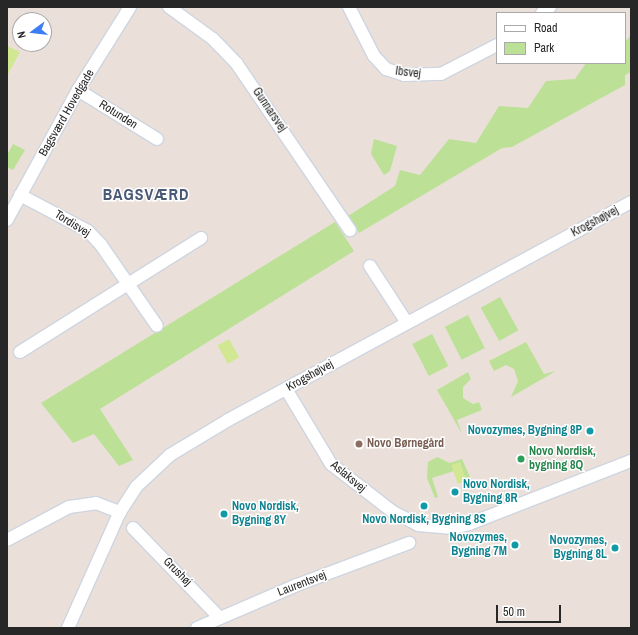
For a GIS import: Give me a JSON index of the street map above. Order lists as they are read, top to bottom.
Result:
{
  "streets": {
    "street": [
      "Ibsvej",
      "Gunnarsvej",
      "Bagsværd Hovedgade",
      "Rotunden",
      "Krogshøjvej",
      "Tordisvej",
      "Aslaksvej",
      "Grushøj",
      "Laurentsvej"
    ]
  },
  "crossings": [
    ["Bagsværd Hovedgade", "Rotunden"],
    ["Bagsværd Hovedgade", "Tordisvej"],
    ["Krogshøjvej", "Aslaksvej"],
    ["Grushøj", "Laurentsvej"]
  ],
  "districts": ["BAGSVÆRD"],
  "places": [
    "Novozymes, Bygning 8P",
    "Novo Børnegård",
    "Novo Nordisk, bygning 8Q",
    "Novo Nordisk, Bygning 8R",
    "Novo Nordisk, Bygning 8S",
    "Novo Nordisk, Bygning 8Y",
    "Novozymes, Bygning 7M",
    "Novozymes, Bygning 8L"
  ],
  "legend": ["Road", "Park"],
  "scale_bar": "50 m",
  "north": "left"
}
